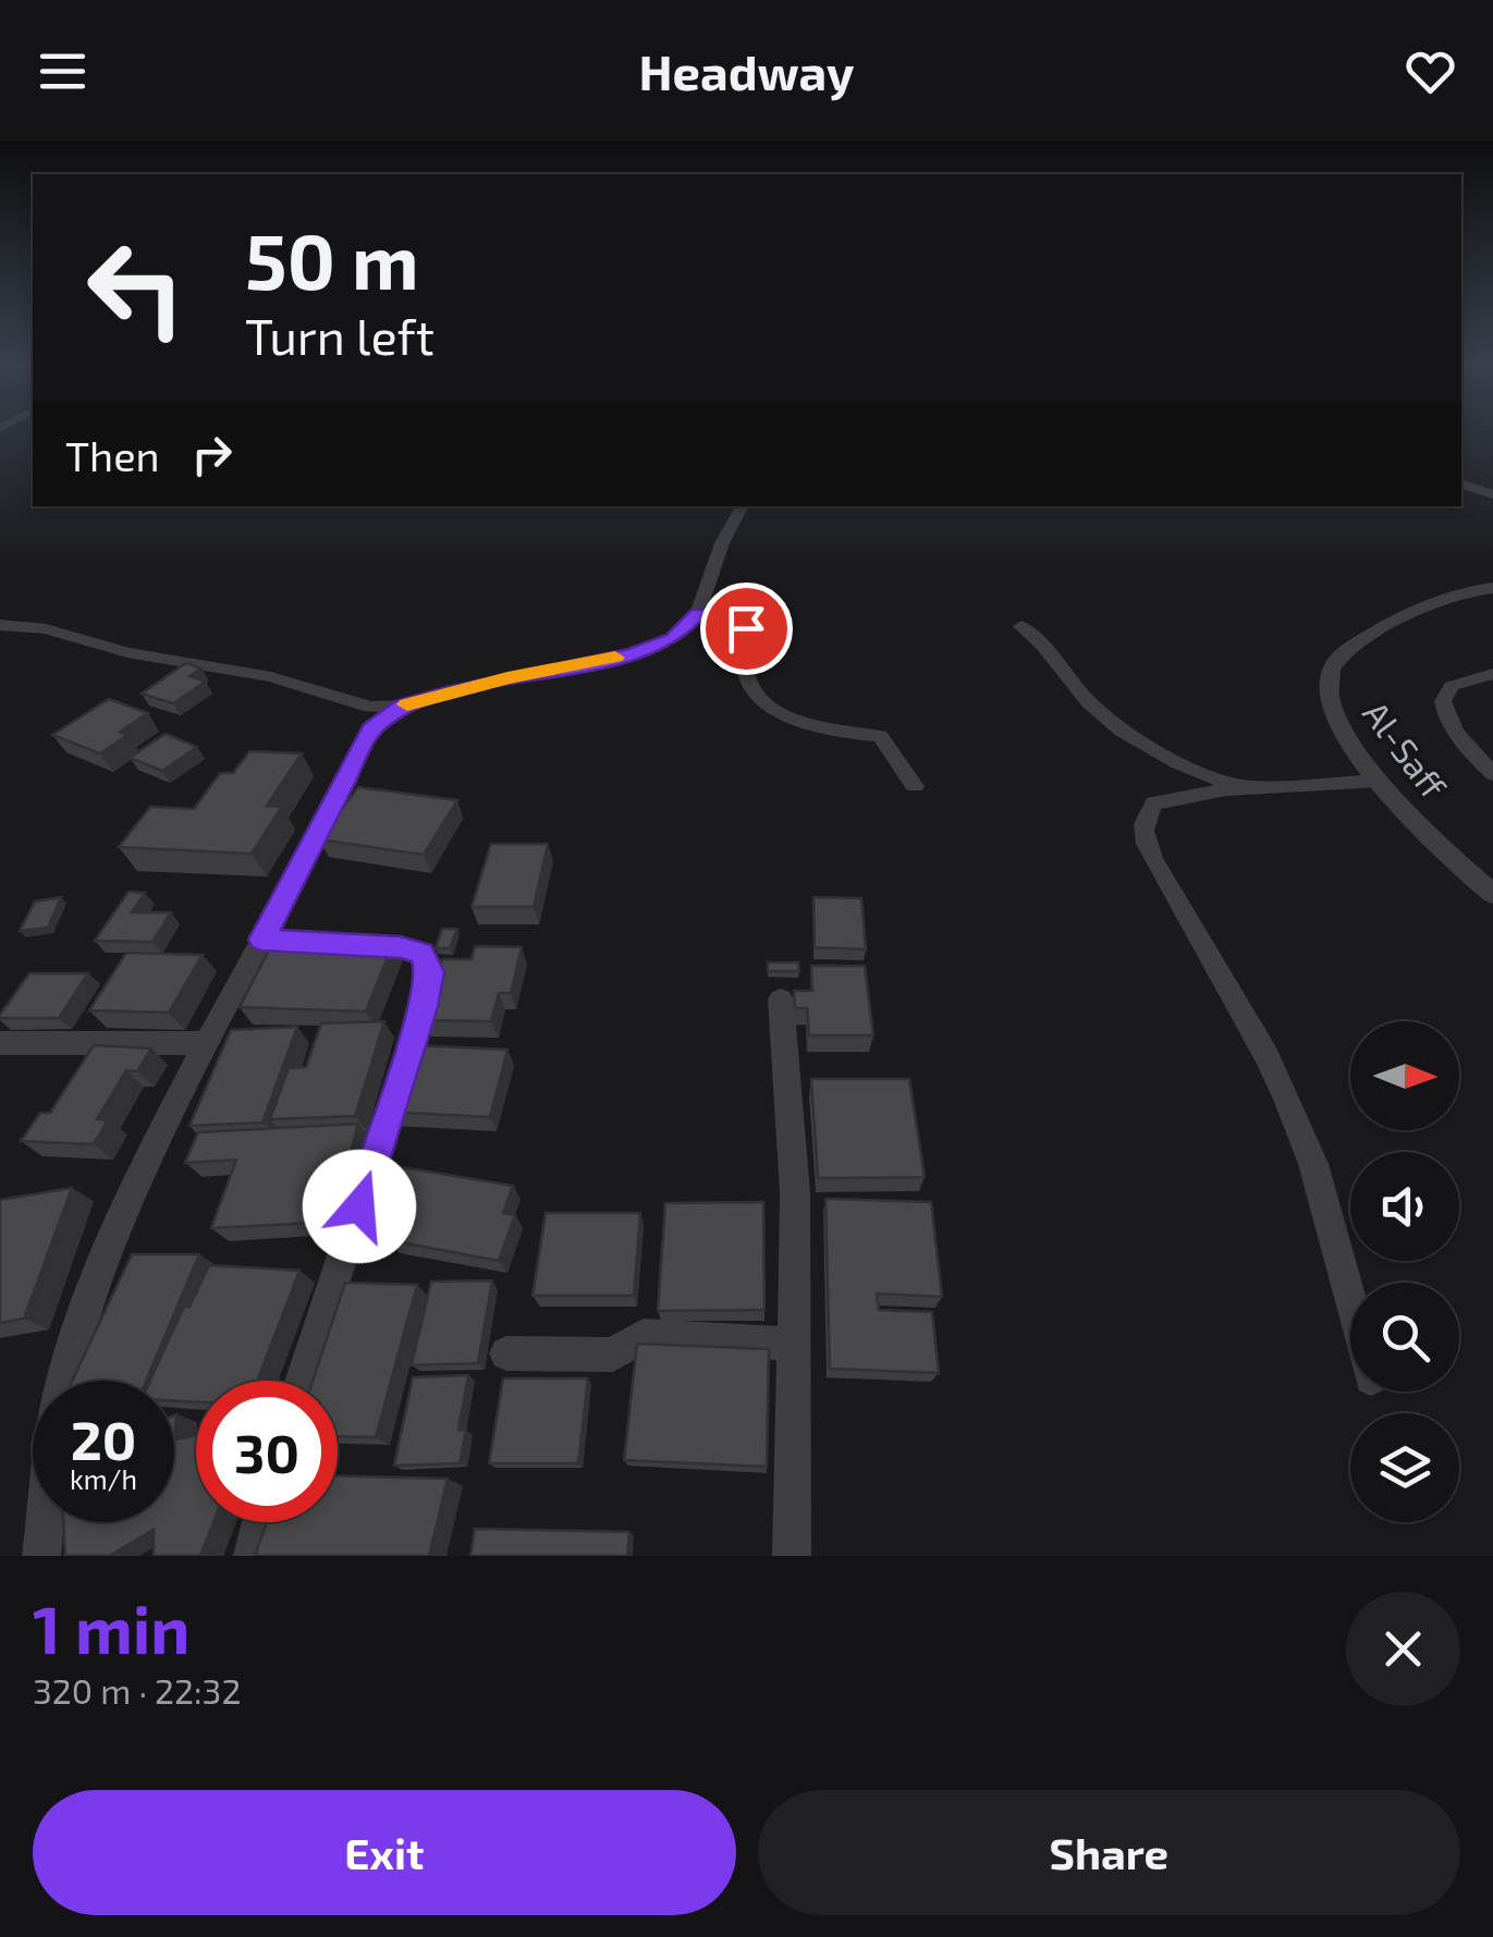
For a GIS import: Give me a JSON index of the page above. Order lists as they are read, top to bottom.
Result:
{
  "streets": {
    "street": ["Al-Saff"]
  },
  "north": "right",
  "page": {
    "header": "Headway",
    "turn": ["50 m", "Turn left"],
    "then": "Then",
    "speed": "20 km/h",
    "limit": "30",
    "heading": ["1 min", "320 m · 22:32"],
    "buttons": ["Exit", "Share"]
  }
}
